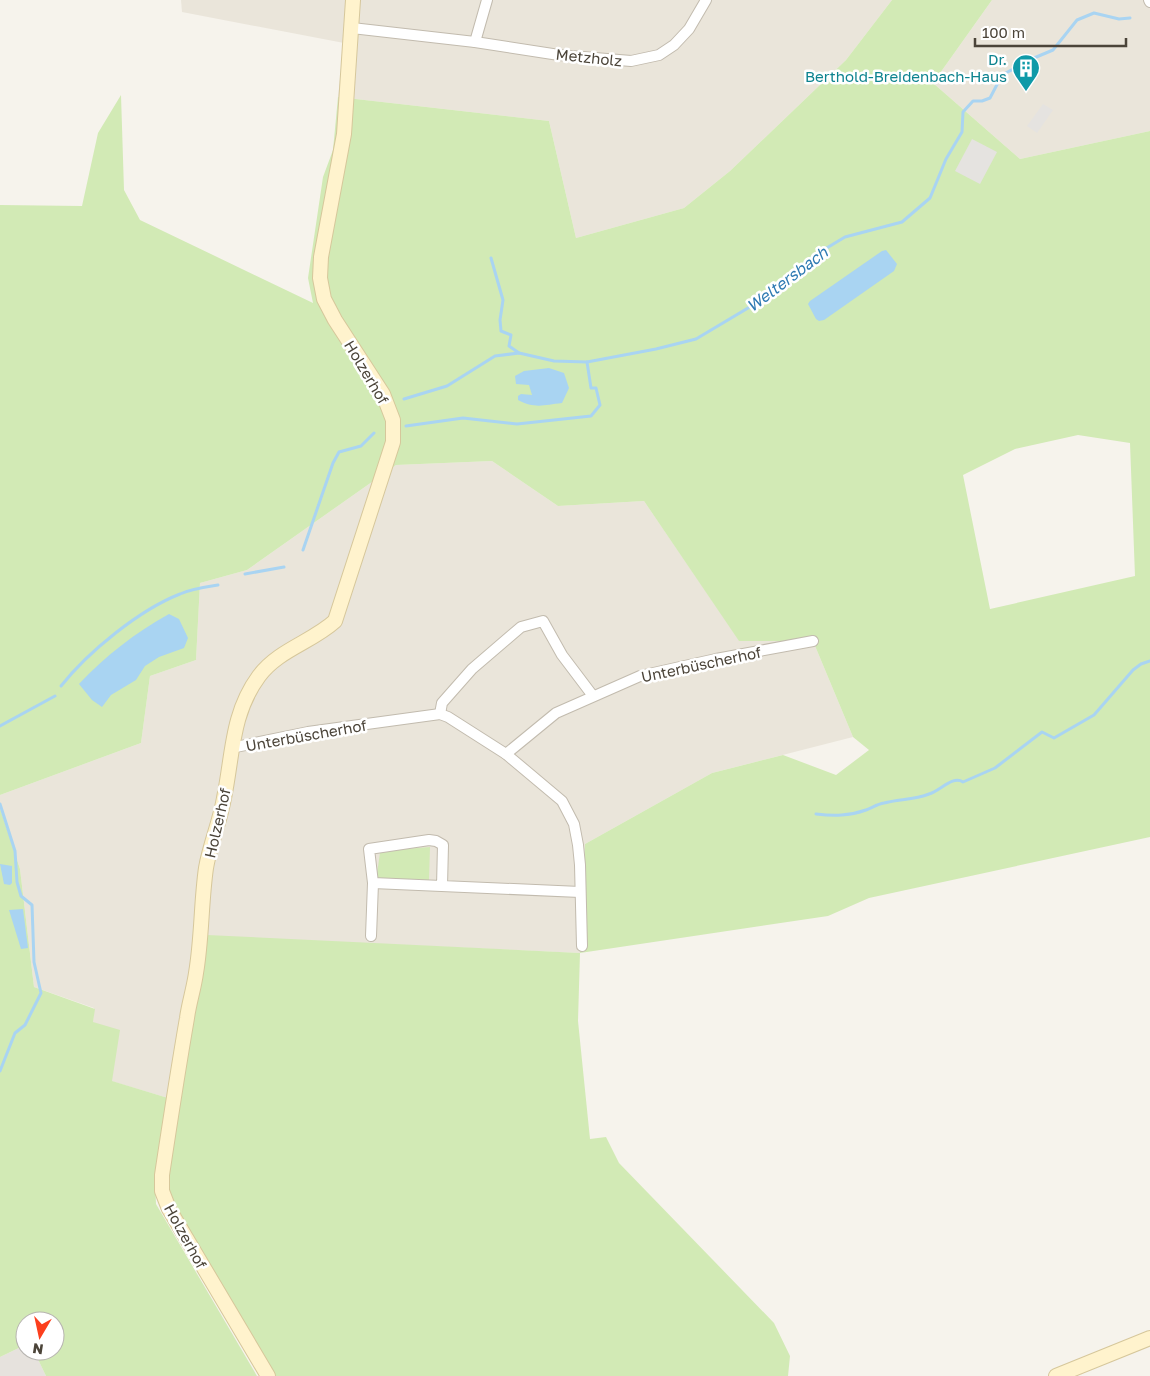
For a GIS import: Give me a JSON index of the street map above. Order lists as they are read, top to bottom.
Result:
{
  "streets": {
    "street": ["Metzholz", "Holzerhof", "Unterbüscherhof"]
  },
  "crossings": [
    ["Metzholz", "Holzerhof"],
    ["Holzerhof", "Unterbüscherhof"]
  ],
  "water": ["Weltersbach"],
  "places": {
    "building": ["Dr. Berthold-Breidenbach-Haus"]
  },
  "scale_bar": "100 m",
  "north": "bottom"
}
